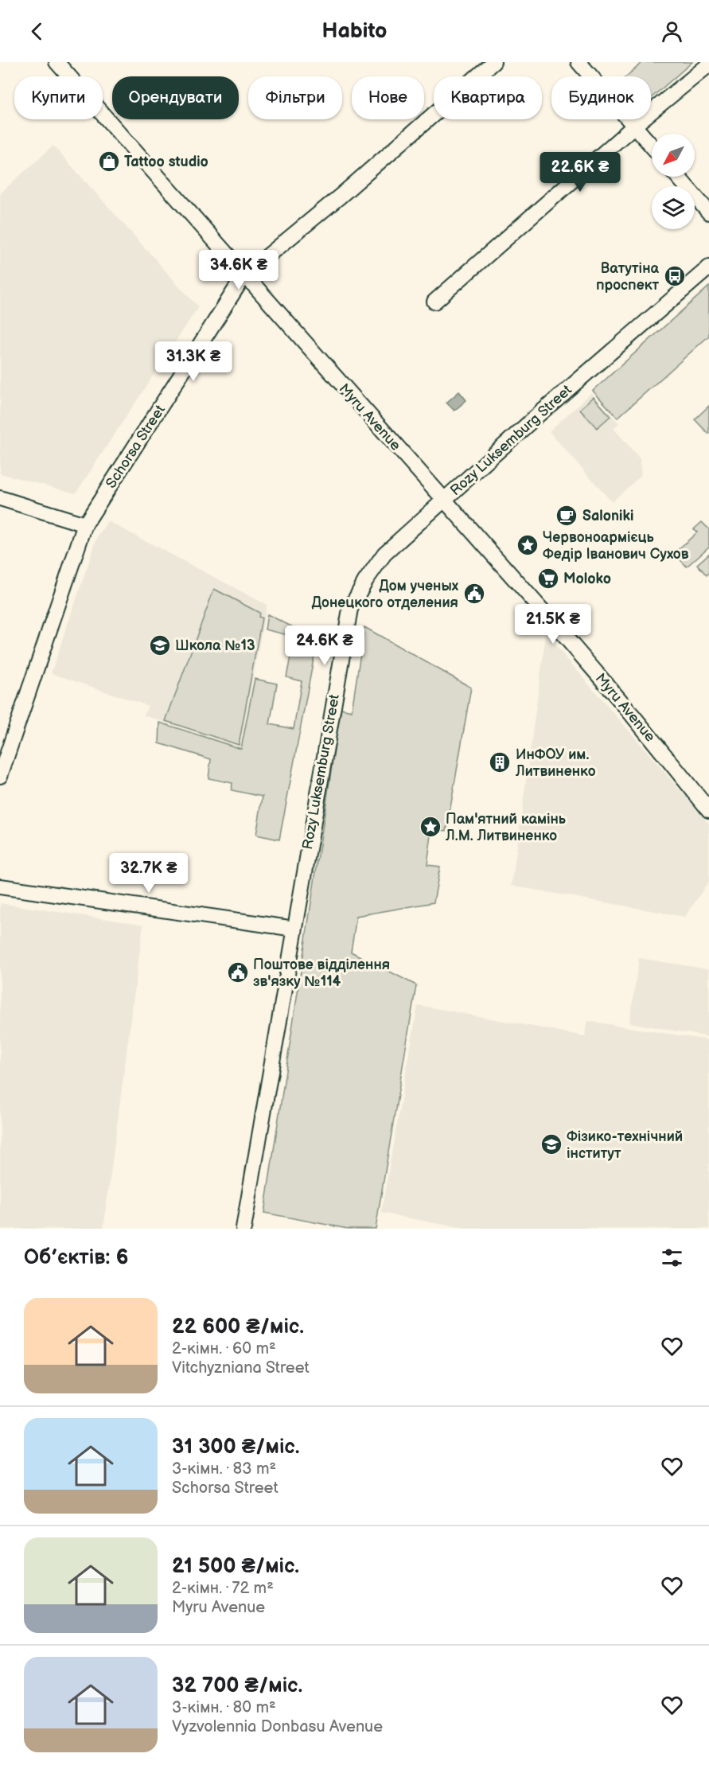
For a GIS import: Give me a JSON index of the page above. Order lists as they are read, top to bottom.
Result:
{
  "streets": {
    "street": ["Myru Avenue", "Rozy Luksemburg Street", "Schorsa Street"]
  },
  "crossings": [
    ["Myru Avenue", "Rozy Luksemburg Street"],
    ["Myru Avenue", "Schorsa Street"]
  ],
  "places": {
    "shop": ["Tattoo studio"],
    "bus stop": ["Ватутіна проспект"],
    "cafe": ["Saloniki"],
    "place": ["Червоноармієць Федір Іванович Сухов", "Пам'ятний камінь Л.М. Литвиненко"],
    "supermarket": ["Moloko"],
    "public building": ["Дом ученых Донецкого отделения", "Поштове відділення зв'язку №114"],
    "school or university": ["Школа №13", "Фізико-технічний інститут"],
    "building": ["ИнФОУ им. Литвиненко"]
  },
  "north": "bottom left",
  "page": {
    "header": "Habito",
    "chip": [
      "Купити",
      "Орендувати",
      "Фільтри",
      "Нове",
      "Квартира",
      "Будинок"
    ],
    "price": [
      "22.6K ₴",
      "34.6K ₴",
      "31.3K ₴",
      "21.5K ₴",
      "24.6K ₴",
      "32.7K ₴"
    ],
    "heading": "Об’єктів: 6",
    "list": [
      {
        "name": "22 600 ₴/міс.",
        "note": "2-кімн. · 60 m² · Vitchyzniana Street"
      },
      {
        "name": "31 300 ₴/міс.",
        "note": "3-кімн. · 83 m² · Schorsa Street"
      },
      {
        "name": "21 500 ₴/міс.",
        "note": "2-кімн. · 72 m² · Myru Avenue"
      },
      {
        "name": "32 700 ₴/міс.",
        "note": "3-кімн. · 80 m² · Vyzvolennia Donbasu Avenue"
      }
    ]
  }
}
